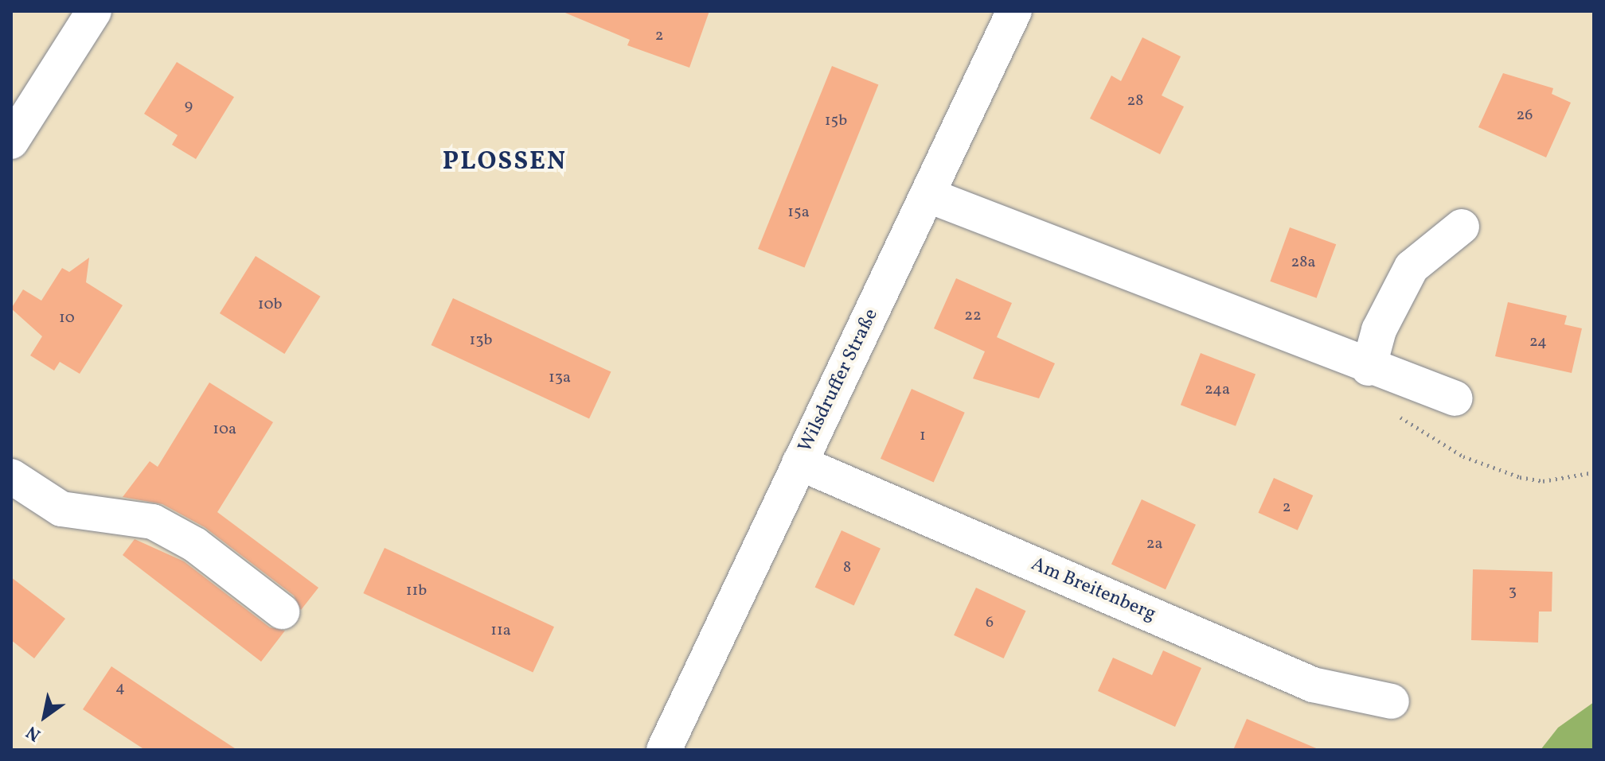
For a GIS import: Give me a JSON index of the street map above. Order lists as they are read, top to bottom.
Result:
{
  "streets": {
    "main road": ["Wilsdruffer Straße", "Am Breitenberg"]
  },
  "crossings": [
    ["Wilsdruffer Straße", "Am Breitenberg"]
  ],
  "districts": ["PLOSSEN"],
  "house_numbers": [
    "2",
    "28",
    "9",
    "26",
    "15b",
    "15a",
    "28a",
    "10b",
    "22",
    "10",
    "13b",
    "24",
    "13a",
    "24a",
    "10a",
    "1",
    "2",
    "2a",
    "8",
    "11b",
    "3",
    "6",
    "11a",
    "4"
  ],
  "north": "bottom left"
}
